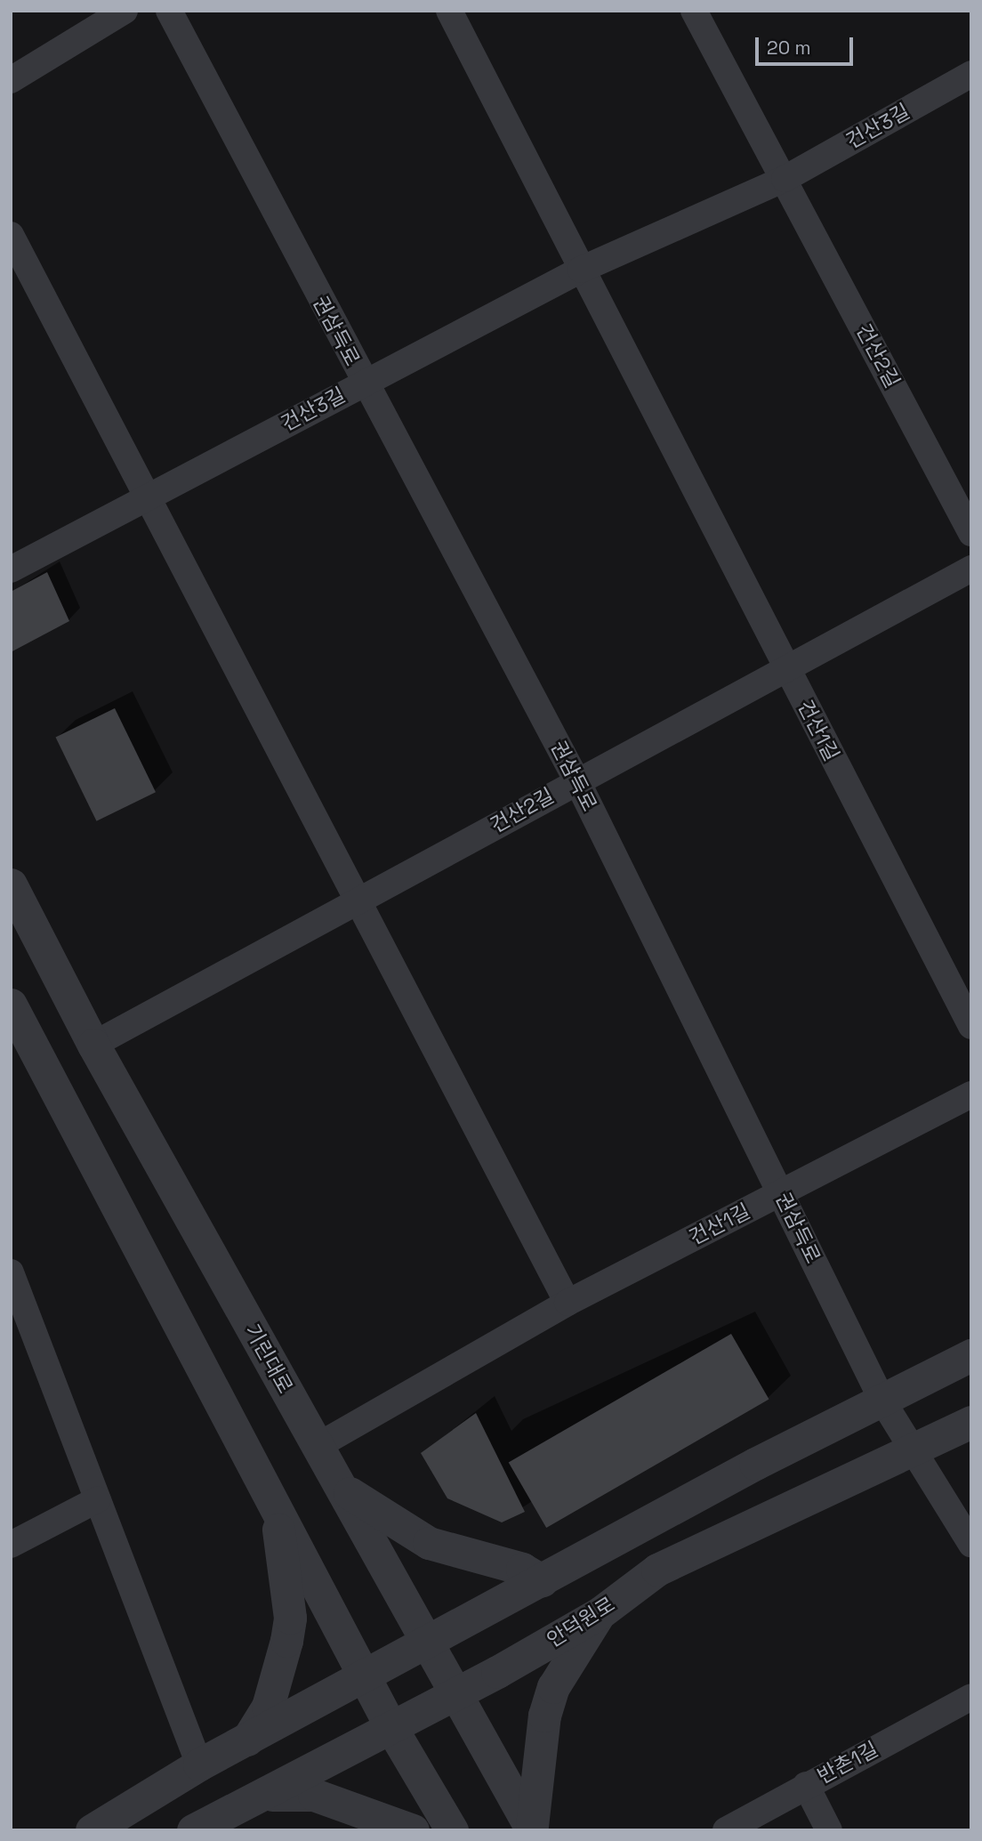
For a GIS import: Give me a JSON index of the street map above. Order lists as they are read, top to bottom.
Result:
{
  "streets": {
    "street": [
      "건산3길",
      "권삼득로",
      "건산2길",
      "건산1길",
      "기린대로",
      "안덕원로",
      "반촌1길"
    ]
  },
  "crossings": [
    ["건산3길", "권삼득로"],
    ["건산3길", "건산2길"],
    ["권삼득로", "건산2길"],
    ["권삼득로", "건산1길"],
    ["권삼득로", "안덕원로"],
    ["건산2길", "건산1길"],
    ["건산2길", "기린대로"],
    ["건산1길", "기린대로"],
    ["기린대로", "안덕원로"]
  ],
  "scale_bar": "20 m"
}
